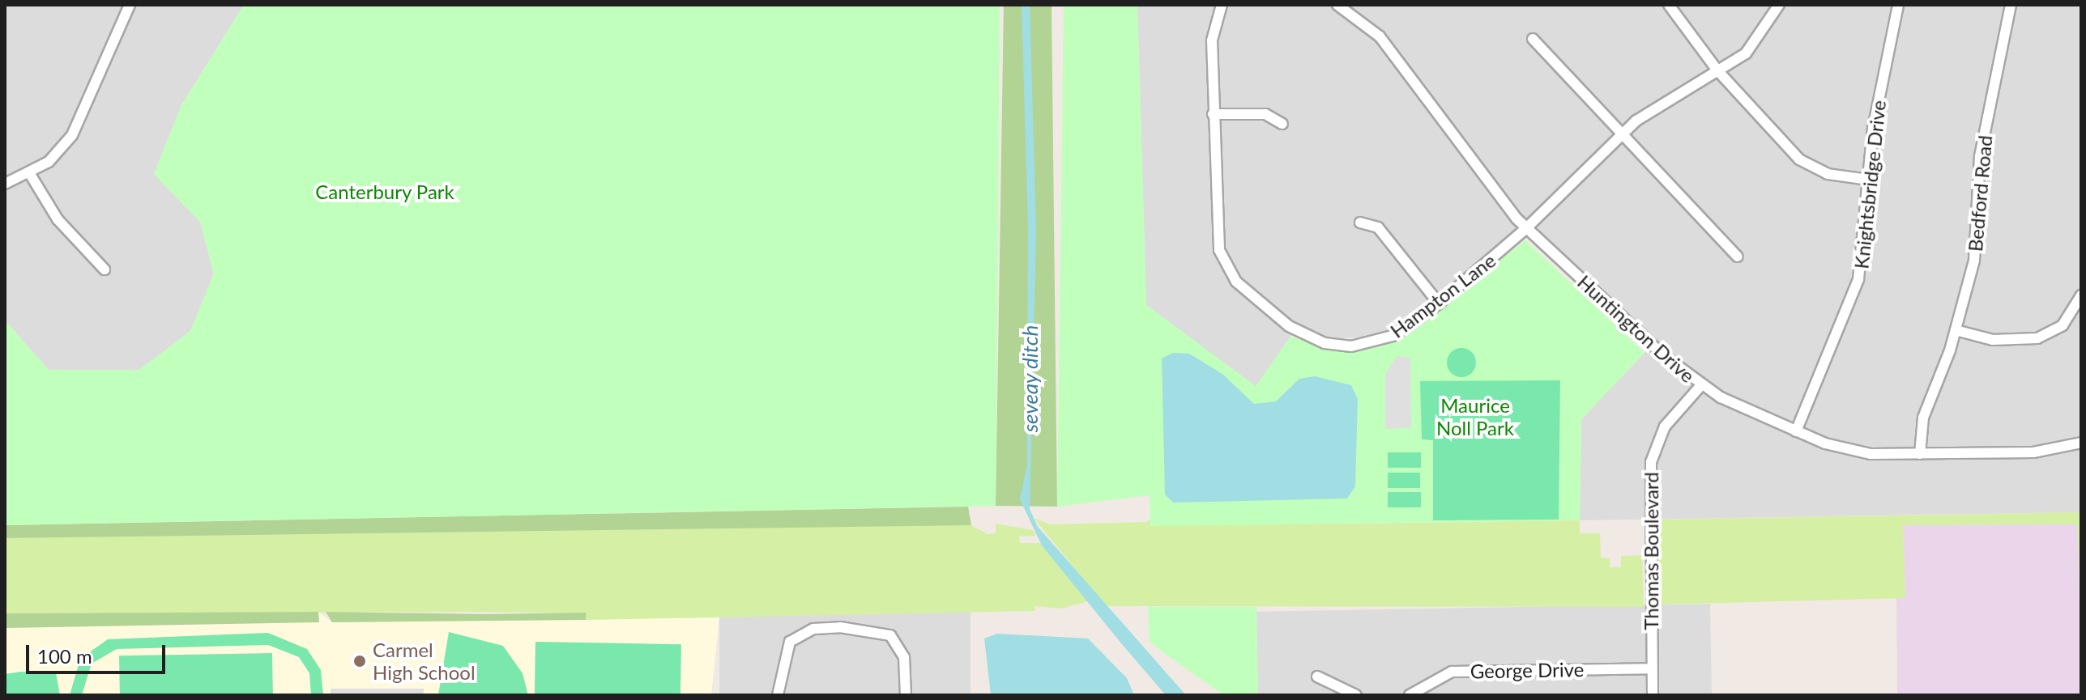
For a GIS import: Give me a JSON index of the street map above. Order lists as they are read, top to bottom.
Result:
{
  "streets": {
    "street": [
      "Knightsbridge Drive",
      "Bedford Road",
      "Hampton Lane",
      "Huntington Drive",
      "Thomas Boulevard",
      "George Drive"
    ]
  },
  "crossings": [
    ["Knightsbridge Drive", "Huntington Drive"],
    ["Bedford Road", "Huntington Drive"],
    ["Hampton Lane", "Huntington Drive"],
    ["Huntington Drive", "Thomas Boulevard"],
    ["Thomas Boulevard", "George Drive"]
  ],
  "water": ["seveay ditch"],
  "parks": ["Canterbury Park", "Maurice Noll Park"],
  "places": ["Carmel High School"],
  "scale_bar": "100 m"
}
